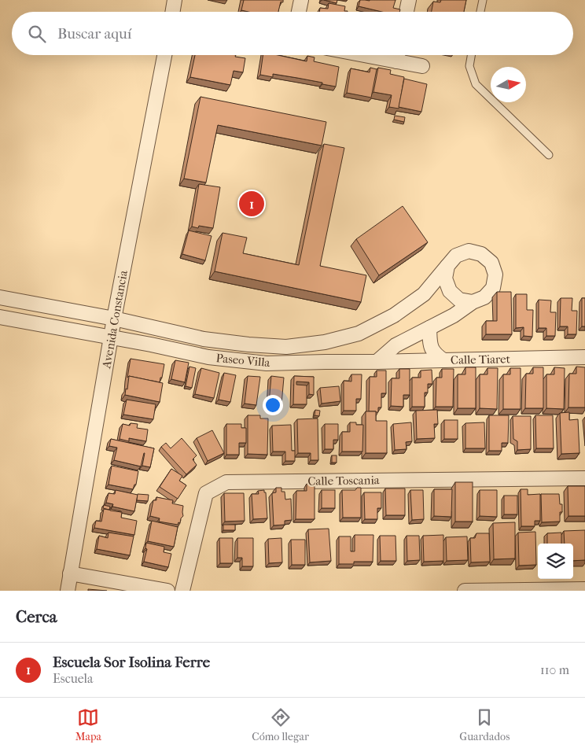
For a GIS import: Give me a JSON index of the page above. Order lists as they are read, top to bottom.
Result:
{
  "streets": {
    "street": [
      "Avenida Constancia",
      "Calle Tiaret",
      "Paseo Villa",
      "Calle Toscania"
    ]
  },
  "crossings": [
    ["Avenida Constancia", "Paseo Villa"],
    ["Calle Tiaret", "Paseo Villa"]
  ],
  "north": "right",
  "page": {
    "search": "Buscar aquí",
    "pins": "1",
    "heading": "Cerca",
    "list": [
      {
        "mark": "1",
        "name": "Escuela Sor Isolina Ferre",
        "note": "Escuela",
        "value": "110 m"
      }
    ],
    "nav": ["Mapa", "Cómo llegar", "Guardados"]
  }
}
